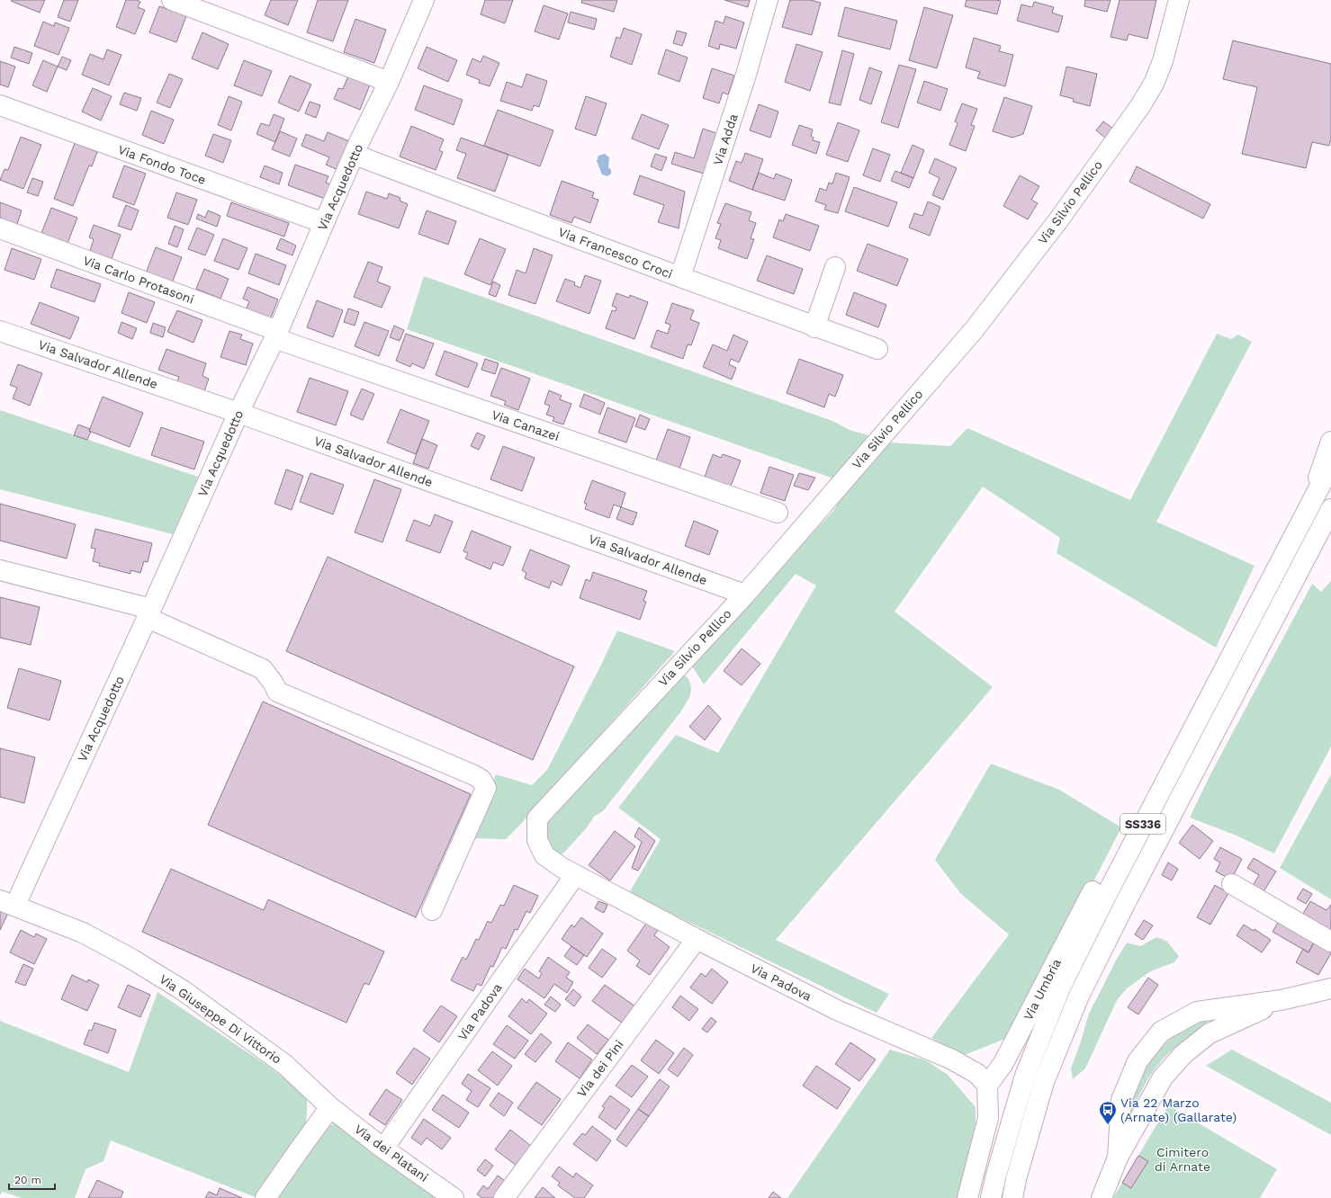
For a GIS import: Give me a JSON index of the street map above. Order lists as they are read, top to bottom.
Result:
{
  "streets": {
    "main road": [
      "Via Adda",
      "Via Fondo Toce",
      "Via Acquedotto",
      "Via Silvio Pellico",
      "Via Francesco Croci",
      "Via Carlo Protasoni",
      "Via Salvador Allende",
      "Via Canazei",
      "SS336",
      "Via Padova",
      "Via Umbria",
      "Via Giuseppe Di Vittorio",
      "Via dei Pini",
      "Via dei Platani"
    ]
  },
  "crossings": [
    ["Via Adda", "Via Francesco Croci"],
    ["Via Fondo Toce", "Via Acquedotto"],
    ["Via Acquedotto", "Via Francesco Croci"],
    ["Via Acquedotto", "Via Carlo Protasoni"],
    ["Via Acquedotto", "Via Salvador Allende"],
    ["Via Acquedotto", "Via Canazei"],
    ["Via Acquedotto", "Via Giuseppe Di Vittorio"],
    ["Via Silvio Pellico", "Via Salvador Allende"],
    ["Via Silvio Pellico", "Via Padova"],
    ["Via Carlo Protasoni", "Via Canazei"],
    ["Via Padova", "Via Umbria"],
    ["Via Padova", "Via dei Pini"],
    ["Via Padova", "Via dei Platani"],
    ["Via Giuseppe Di Vittorio", "Via dei Platani"]
  ],
  "parks": ["Cimitero di Arnate"],
  "places": {
    "bus stop": ["Via 22 Marzo (Arnate) (Gallarate)"]
  },
  "scale_bar": "20 m"
}
